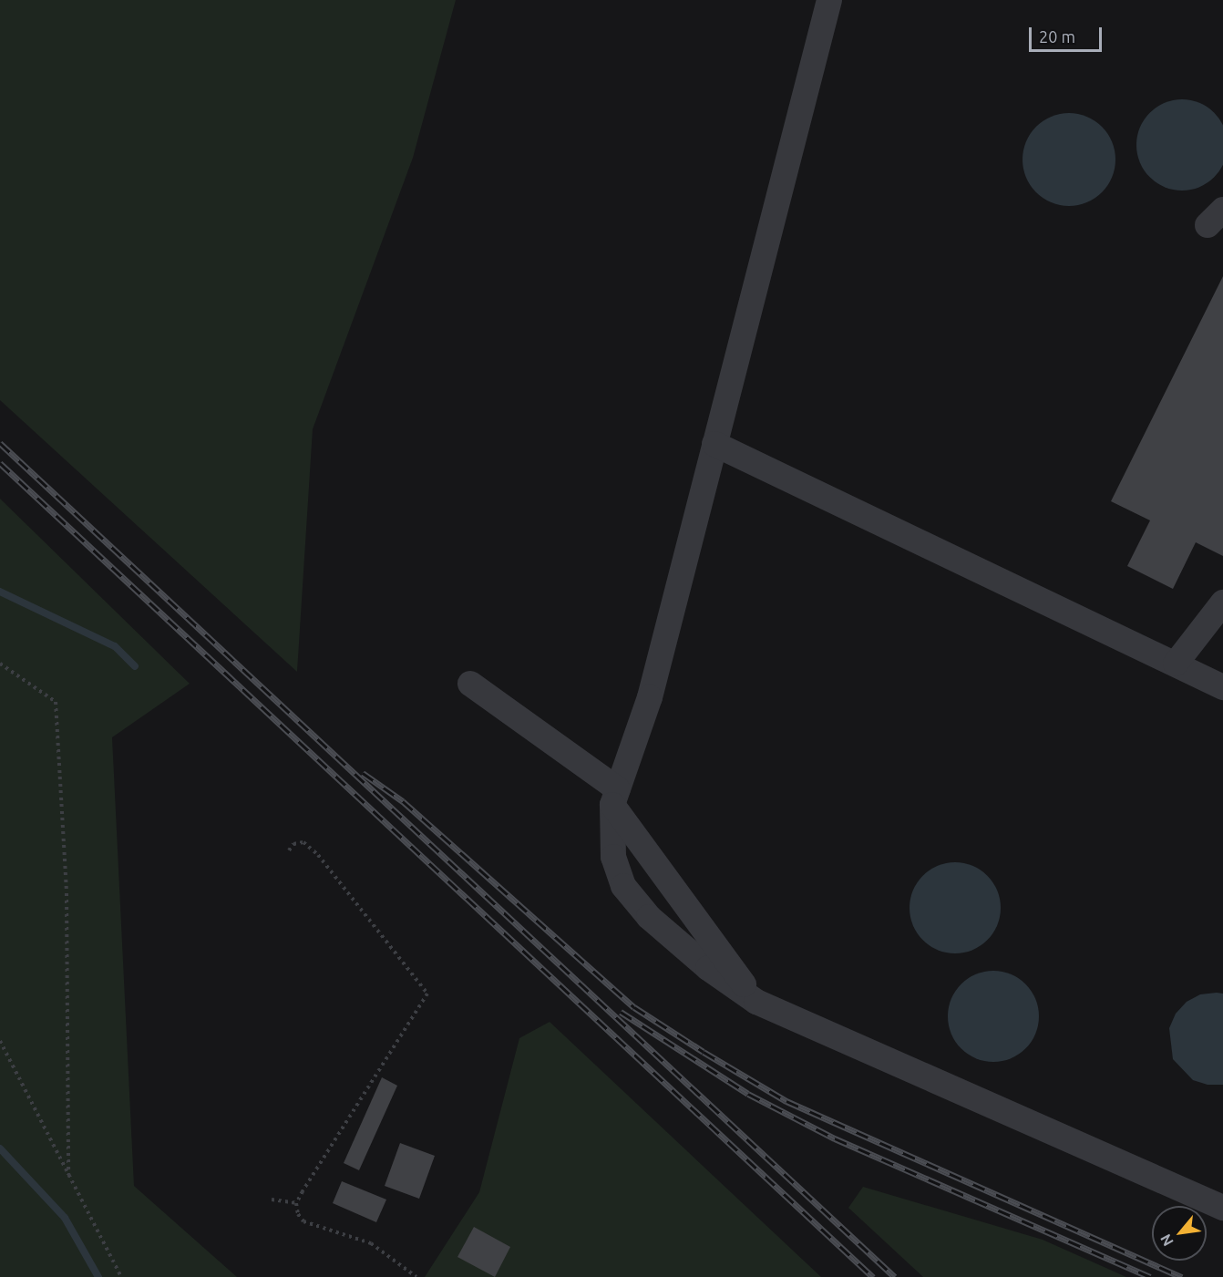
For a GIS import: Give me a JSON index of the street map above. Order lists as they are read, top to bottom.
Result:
{
  "scale_bar": "20 m",
  "north": "bottom left"
}
